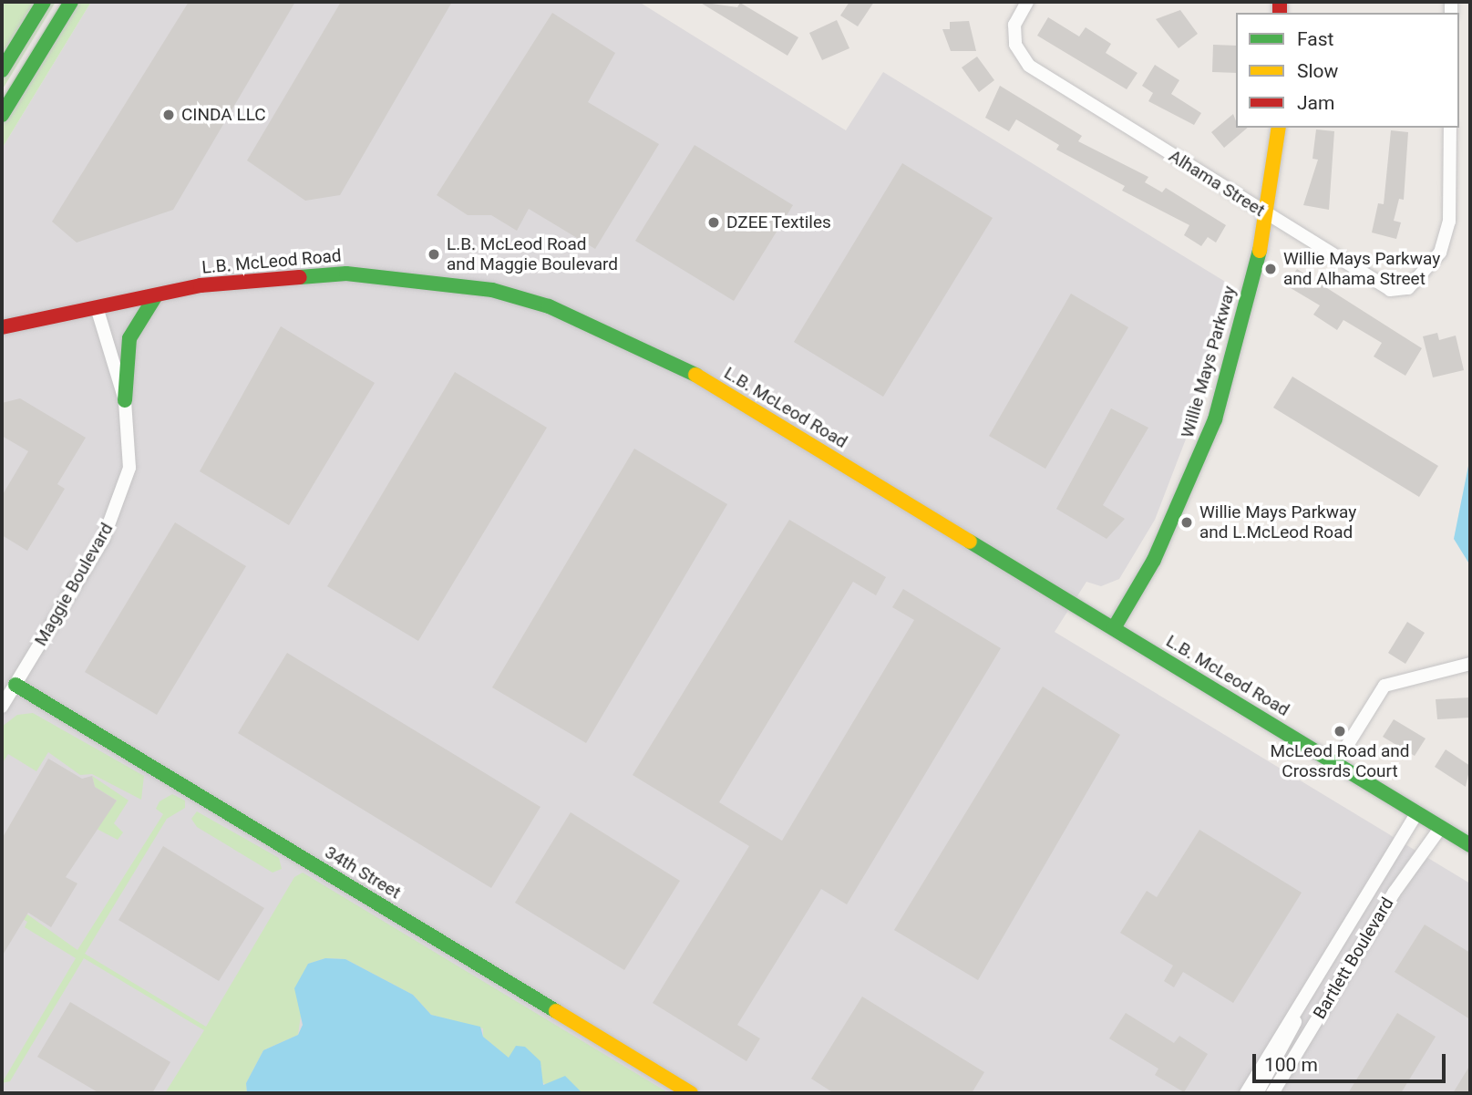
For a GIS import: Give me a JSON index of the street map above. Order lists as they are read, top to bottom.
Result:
{
  "streets": {
    "street": [
      "Alhama Street",
      "L.B. McLeod Road",
      "Willie Mays Parkway",
      "Maggie Boulevard",
      "34th Street",
      "Bartlett Boulevard"
    ]
  },
  "crossings": [
    ["Alhama Street", "Willie Mays Parkway"],
    ["L.B. McLeod Road", "Willie Mays Parkway"],
    ["L.B. McLeod Road", "Maggie Boulevard"],
    ["L.B. McLeod Road", "Bartlett Boulevard"],
    ["Maggie Boulevard", "34th Street"]
  ],
  "places": [
    "CINDA LLC",
    "DZEE Textiles",
    "L.B. McLeod Road and Maggie Boulevard",
    "Willie Mays Parkway and Alhama Street",
    "Willie Mays Parkway and L.McLeod Road",
    "McLeod Road and Crossrds Court"
  ],
  "legend": ["Fast", "Slow", "Jam"],
  "scale_bar": "100 m"
}
